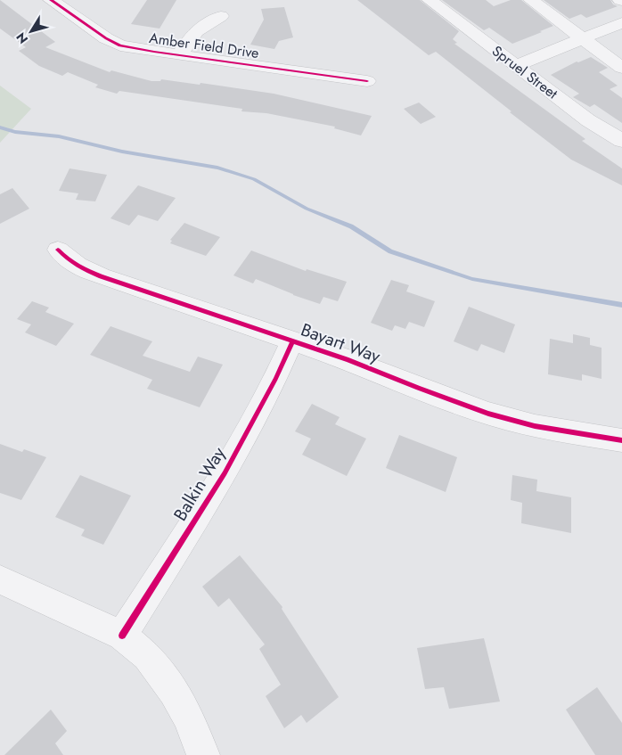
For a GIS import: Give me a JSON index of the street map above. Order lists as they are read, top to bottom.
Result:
{
  "streets": {
    "street": [
      "Amber Field Drive",
      "Spruel Street",
      "Bayart Way",
      "Balkin Way"
    ]
  },
  "crossings": [
    ["Bayart Way", "Balkin Way"]
  ],
  "north": "bottom left"
}
